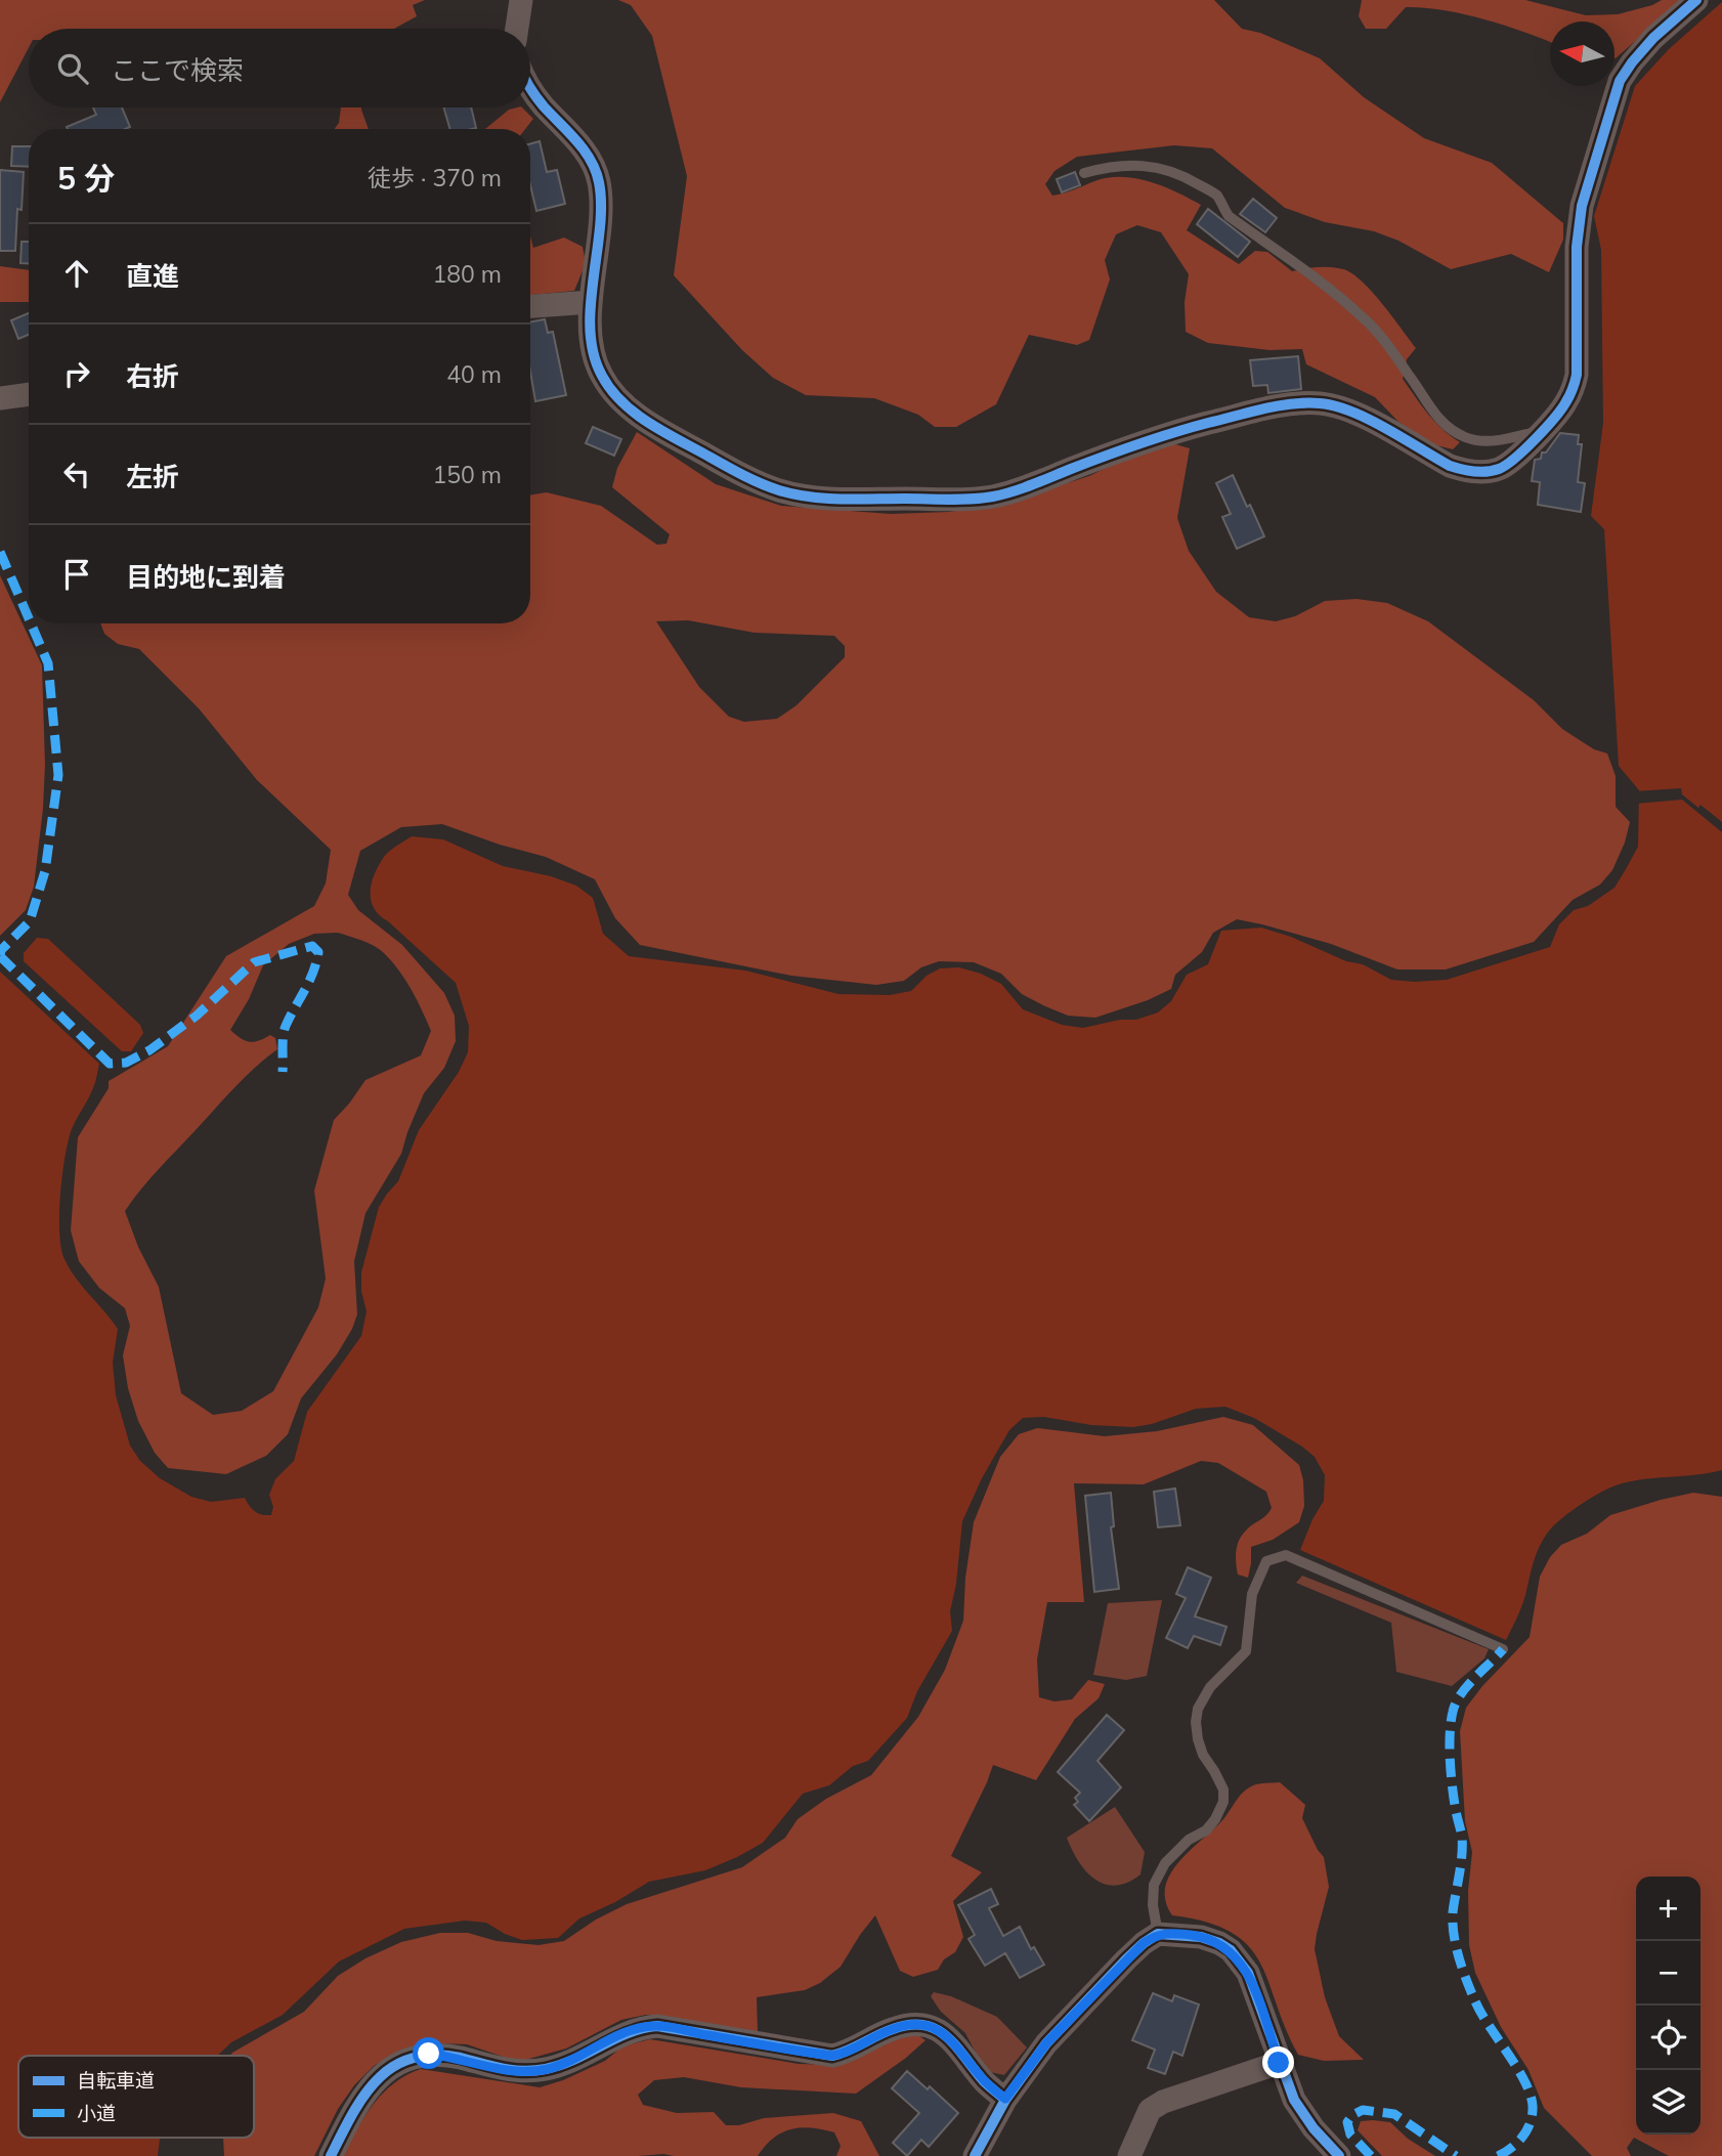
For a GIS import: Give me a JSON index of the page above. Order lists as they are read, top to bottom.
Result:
{
  "legend": ["自転車道", "小道"],
  "north": "left",
  "page": {
    "search": "ここで検索",
    "heading": ["5 分", "徒歩 · 370 m"],
    "list": [
      ["直進", "180 m"],
      ["右折", "40 m"],
      ["左折", "150 m"],
      "目的地に到着"
    ],
    "map_buttons": ["+", "−"]
  }
}
